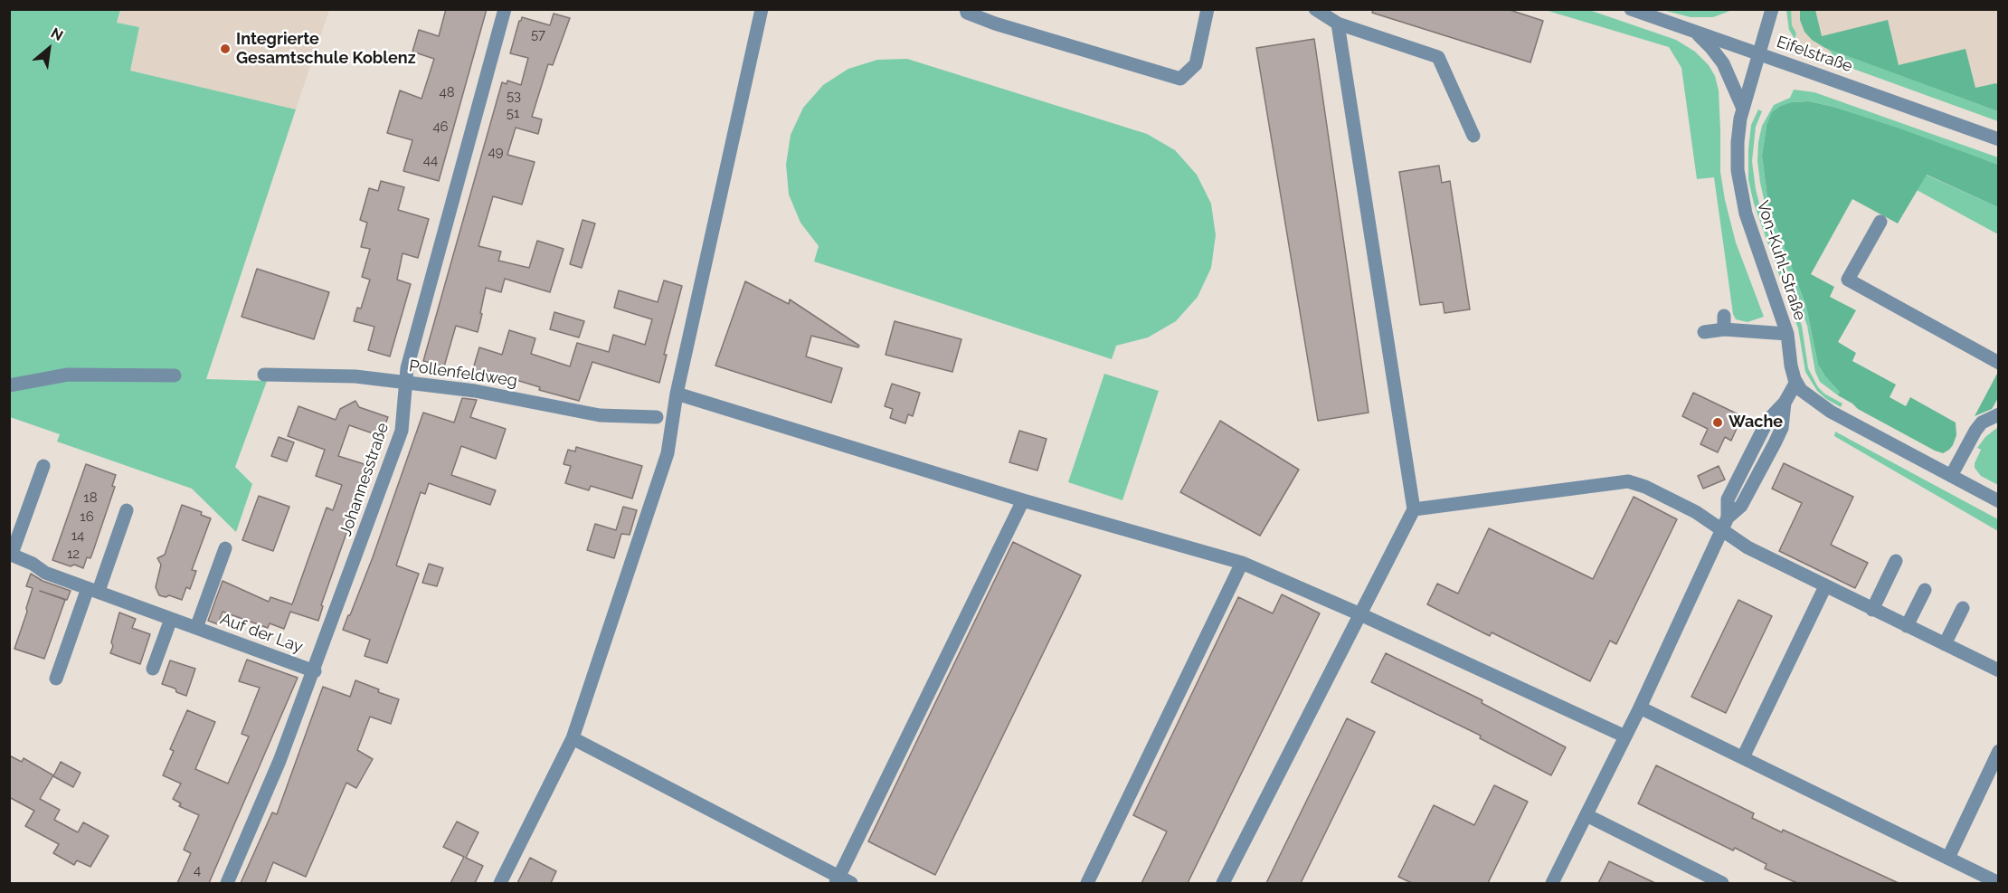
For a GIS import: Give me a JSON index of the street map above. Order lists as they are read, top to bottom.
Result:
{
  "streets": {
    "street": [
      "Eifelstraße",
      "Von-Kuhl-Straße",
      "Pollenfeldweg",
      "Johannesstraße",
      "Auf der Lay"
    ]
  },
  "crossings": [
    ["Eifelstraße", "Von-Kuhl-Straße"],
    ["Pollenfeldweg", "Johannesstraße"],
    ["Johannesstraße", "Auf der Lay"]
  ],
  "places": ["Integrierte Gesamtschule Koblenz", "Wache"],
  "house_numbers": [
    "57",
    "48",
    "53",
    "51",
    "46",
    "49",
    "44",
    "18",
    "16",
    "14",
    "12",
    "4"
  ],
  "north": "top right"
}
